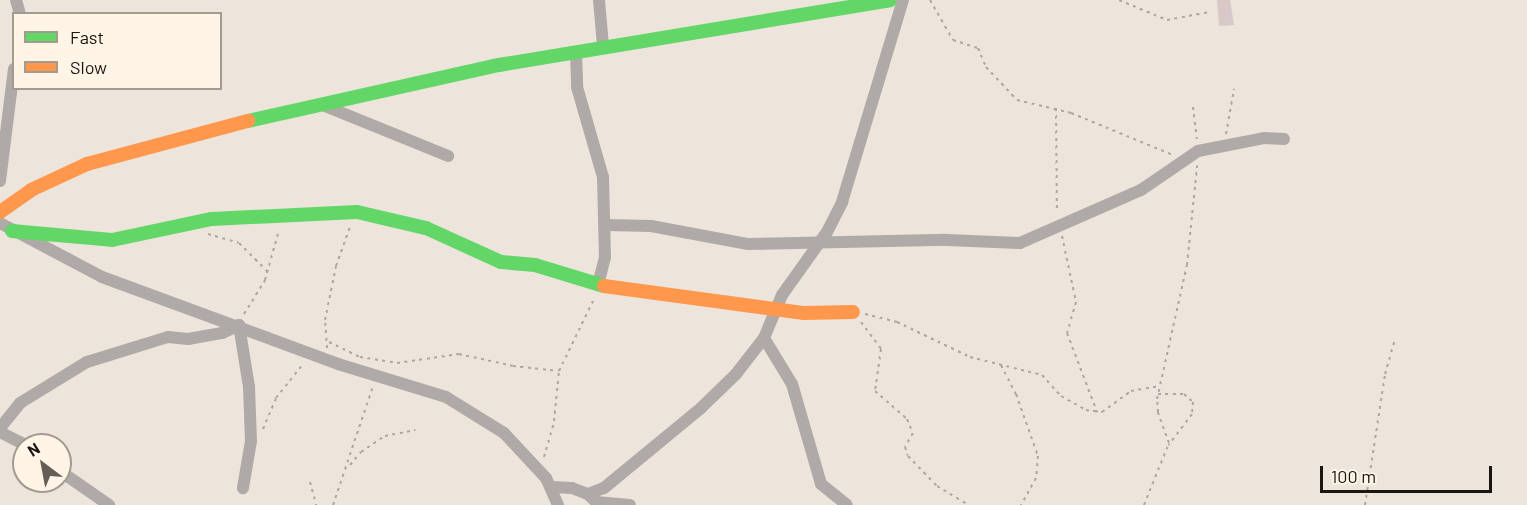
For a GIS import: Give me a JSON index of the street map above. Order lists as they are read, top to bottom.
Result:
{
  "legend": ["Fast", "Slow"],
  "scale_bar": "100 m",
  "north": "top left"
}
